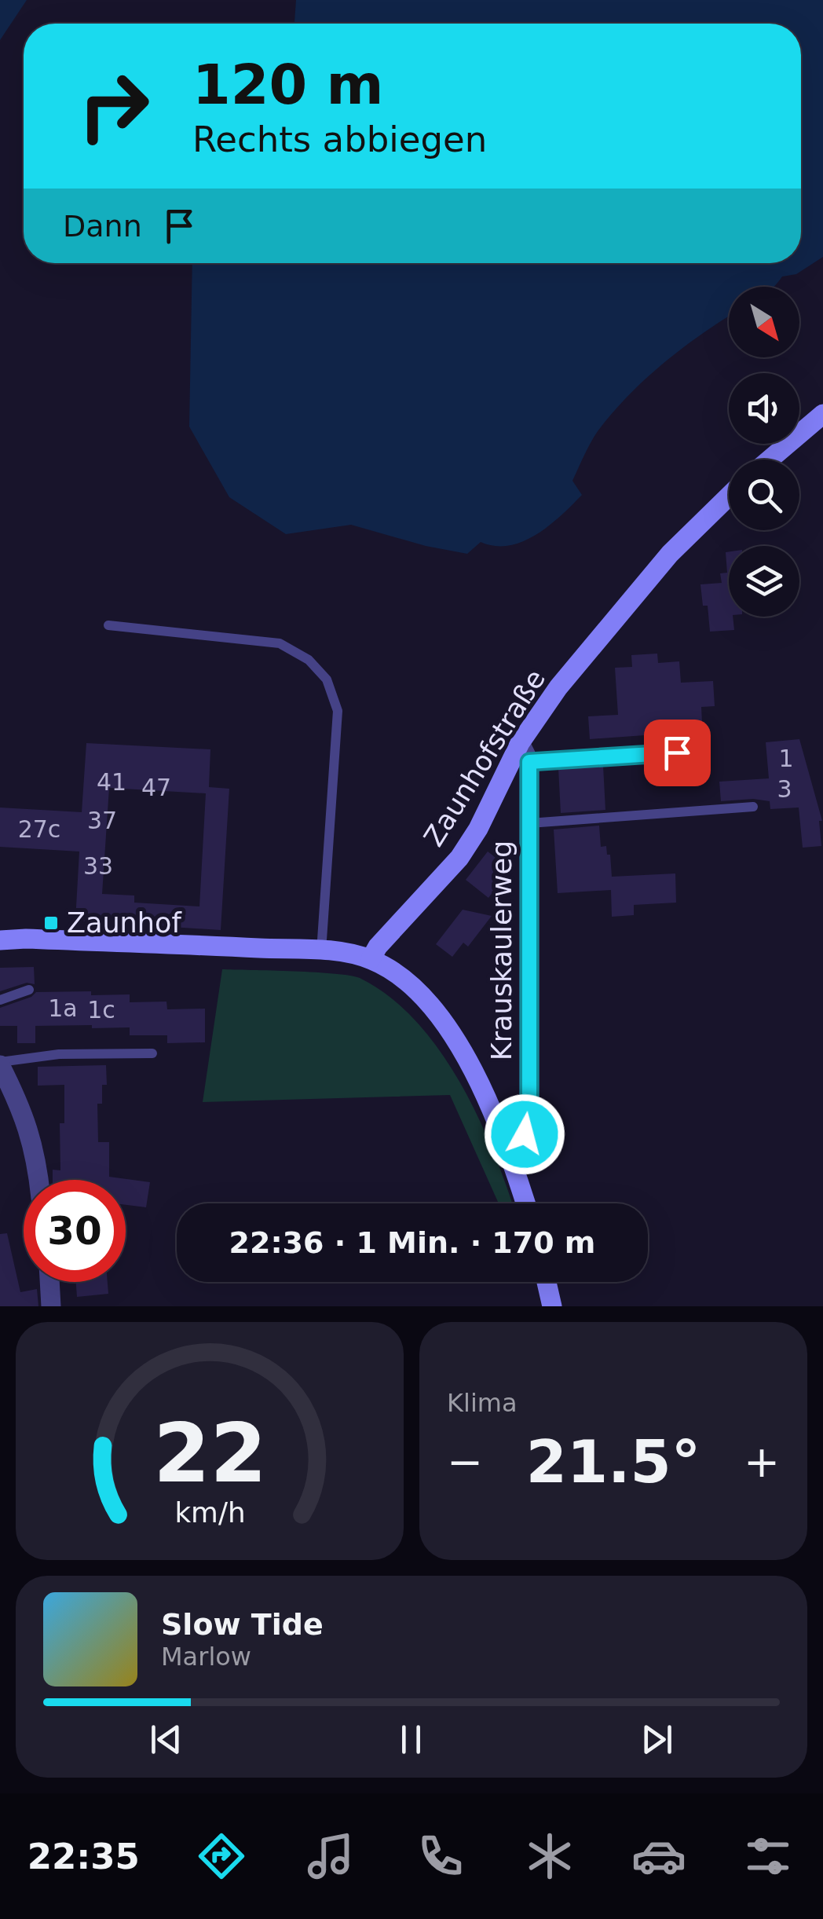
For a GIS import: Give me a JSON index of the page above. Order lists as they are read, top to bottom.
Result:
{
  "streets": {
    "street": ["Zaunhofstraße", "Krauskaulerweg"]
  },
  "crossings": [
    ["Zaunhofstraße", "Krauskaulerweg"]
  ],
  "places": {
    "transit": ["Zaunhof"]
  },
  "house_numbers": [
    "1",
    "41",
    "47",
    "3",
    "37",
    "27c",
    "33",
    "1a",
    "1c"
  ],
  "north": "bottom right",
  "page": {
    "turn": ["120 m", "Rechts abbiegen"],
    "then": "Dann",
    "limit": "30",
    "trip": "22:36 · 1 Min. · 170 m",
    "tile": "Klima",
    "heat": ["−", "21.5°", "+"],
    "song": ["Slow Tide", "Marlow"],
    "tabs": "22:35",
    "gauge": ["22", "km/h"]
  }
}
